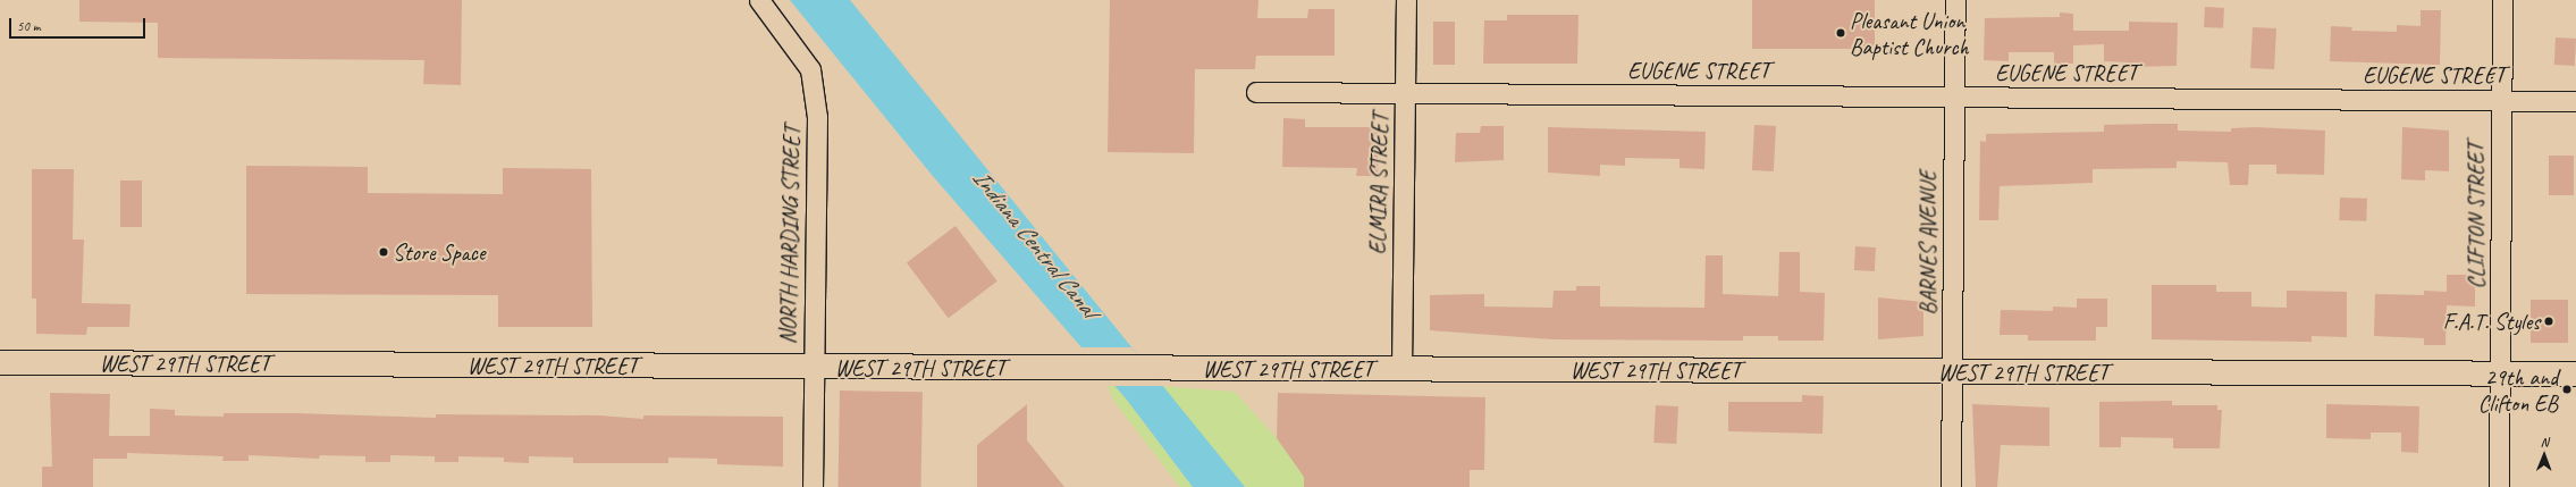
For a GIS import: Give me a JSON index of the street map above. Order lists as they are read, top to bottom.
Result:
{
  "streets": {
    "main road": ["WEST 29TH STREET"],
    "street": [
      "EUGENE STREET",
      "ELMIRA STREET",
      "CLIFTON STREET",
      "NORTH HARDING STREET",
      "BARNES AVENUE"
    ]
  },
  "crossings": [
    ["EUGENE STREET", "ELMIRA STREET"],
    ["EUGENE STREET", "CLIFTON STREET"],
    ["EUGENE STREET", "BARNES AVENUE"],
    ["ELMIRA STREET", "WEST 29TH STREET"],
    ["CLIFTON STREET", "WEST 29TH STREET"],
    ["NORTH HARDING STREET", "WEST 29TH STREET"],
    ["BARNES AVENUE", "WEST 29TH STREET"]
  ],
  "water": ["Indiana Central Canal"],
  "places": [
    "Pleasant Union Baptist Church",
    "Store Space",
    "F.A.T. Styles",
    "29th and Clifton EB"
  ],
  "scale_bar": "50 m",
  "north": "top"
}
